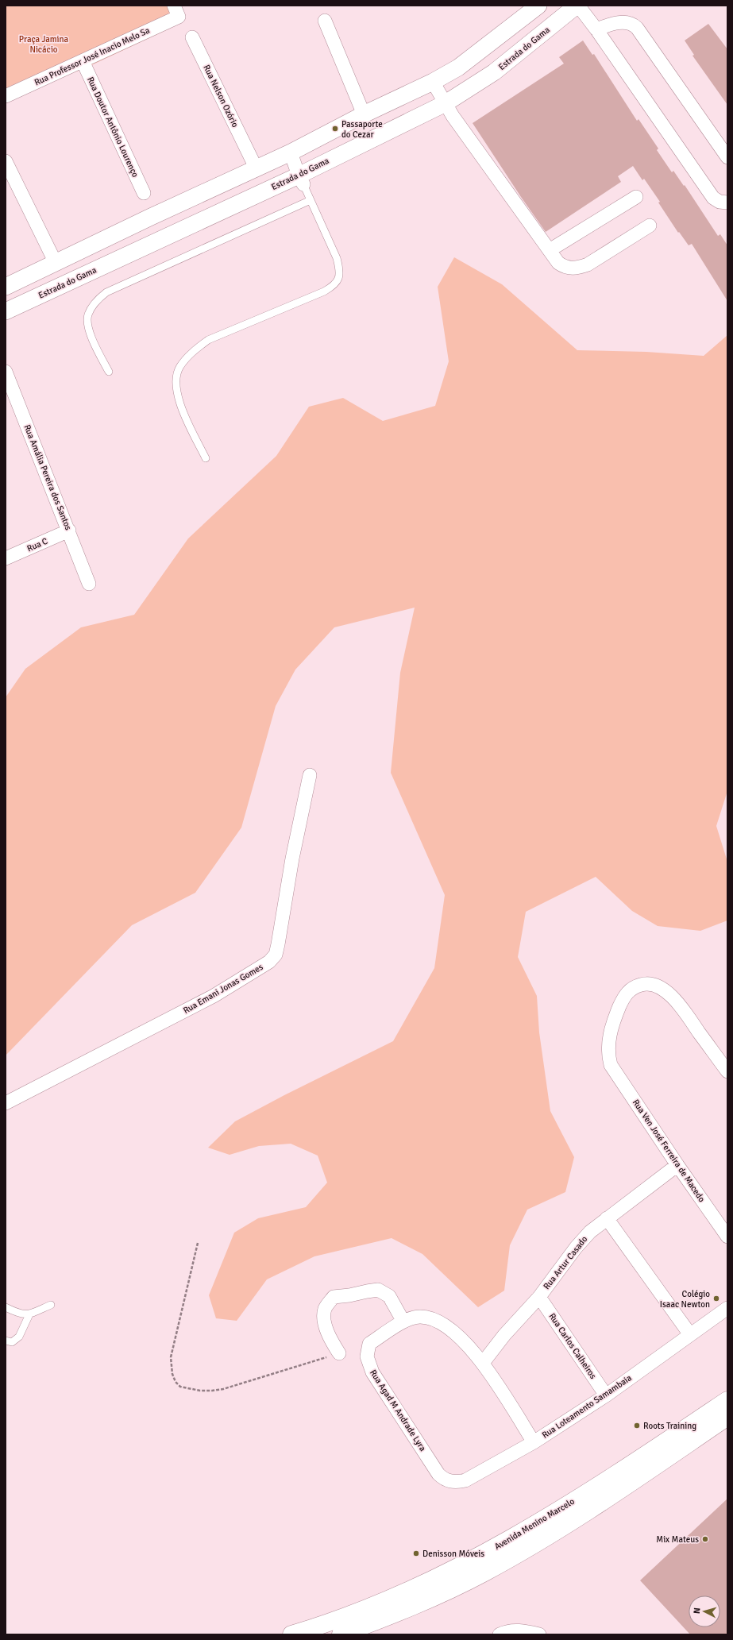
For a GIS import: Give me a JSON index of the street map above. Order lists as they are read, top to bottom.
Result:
{
  "streets": {
    "main road": ["Avenida Menino Marcelo"],
    "street": [
      "Estrada do Gama",
      "Rua Professor José Inacio Melo Sa",
      "Rua Nelson Ozório",
      "Rua Doutor Antônio Lourenço",
      "Rua Amália Pereira dos Santos",
      "Rua C",
      "Rua Emani Jonas Gomes",
      "Rua Ven José Ferreira de Macedo",
      "Rua Artur Casado",
      "Rua Carlos Calheiros",
      "Rua Loteamento Samambaia",
      "Rua Agad M Andrade Lyra"
    ]
  },
  "crossings": [
    ["Rua Professor José Inacio Melo Sa", "Rua Doutor Antônio Lourenço"],
    ["Rua Amália Pereira dos Santos", "Rua C"],
    ["Rua Ven José Ferreira de Macedo", "Rua Artur Casado"],
    ["Rua Artur Casado", "Rua Carlos Calheiros"],
    ["Rua Carlos Calheiros", "Rua Loteamento Samambaia"],
    ["Rua Loteamento Samambaia", "Rua Agad M Andrade Lyra"]
  ],
  "parks": ["Praça Jamina Nicácio"],
  "places": [
    "Passaporte do Cezar",
    "Colégio Isaac Newton",
    "Roots Training",
    "Mix Mateus",
    "Denisson Móveis"
  ],
  "north": "left"
}
